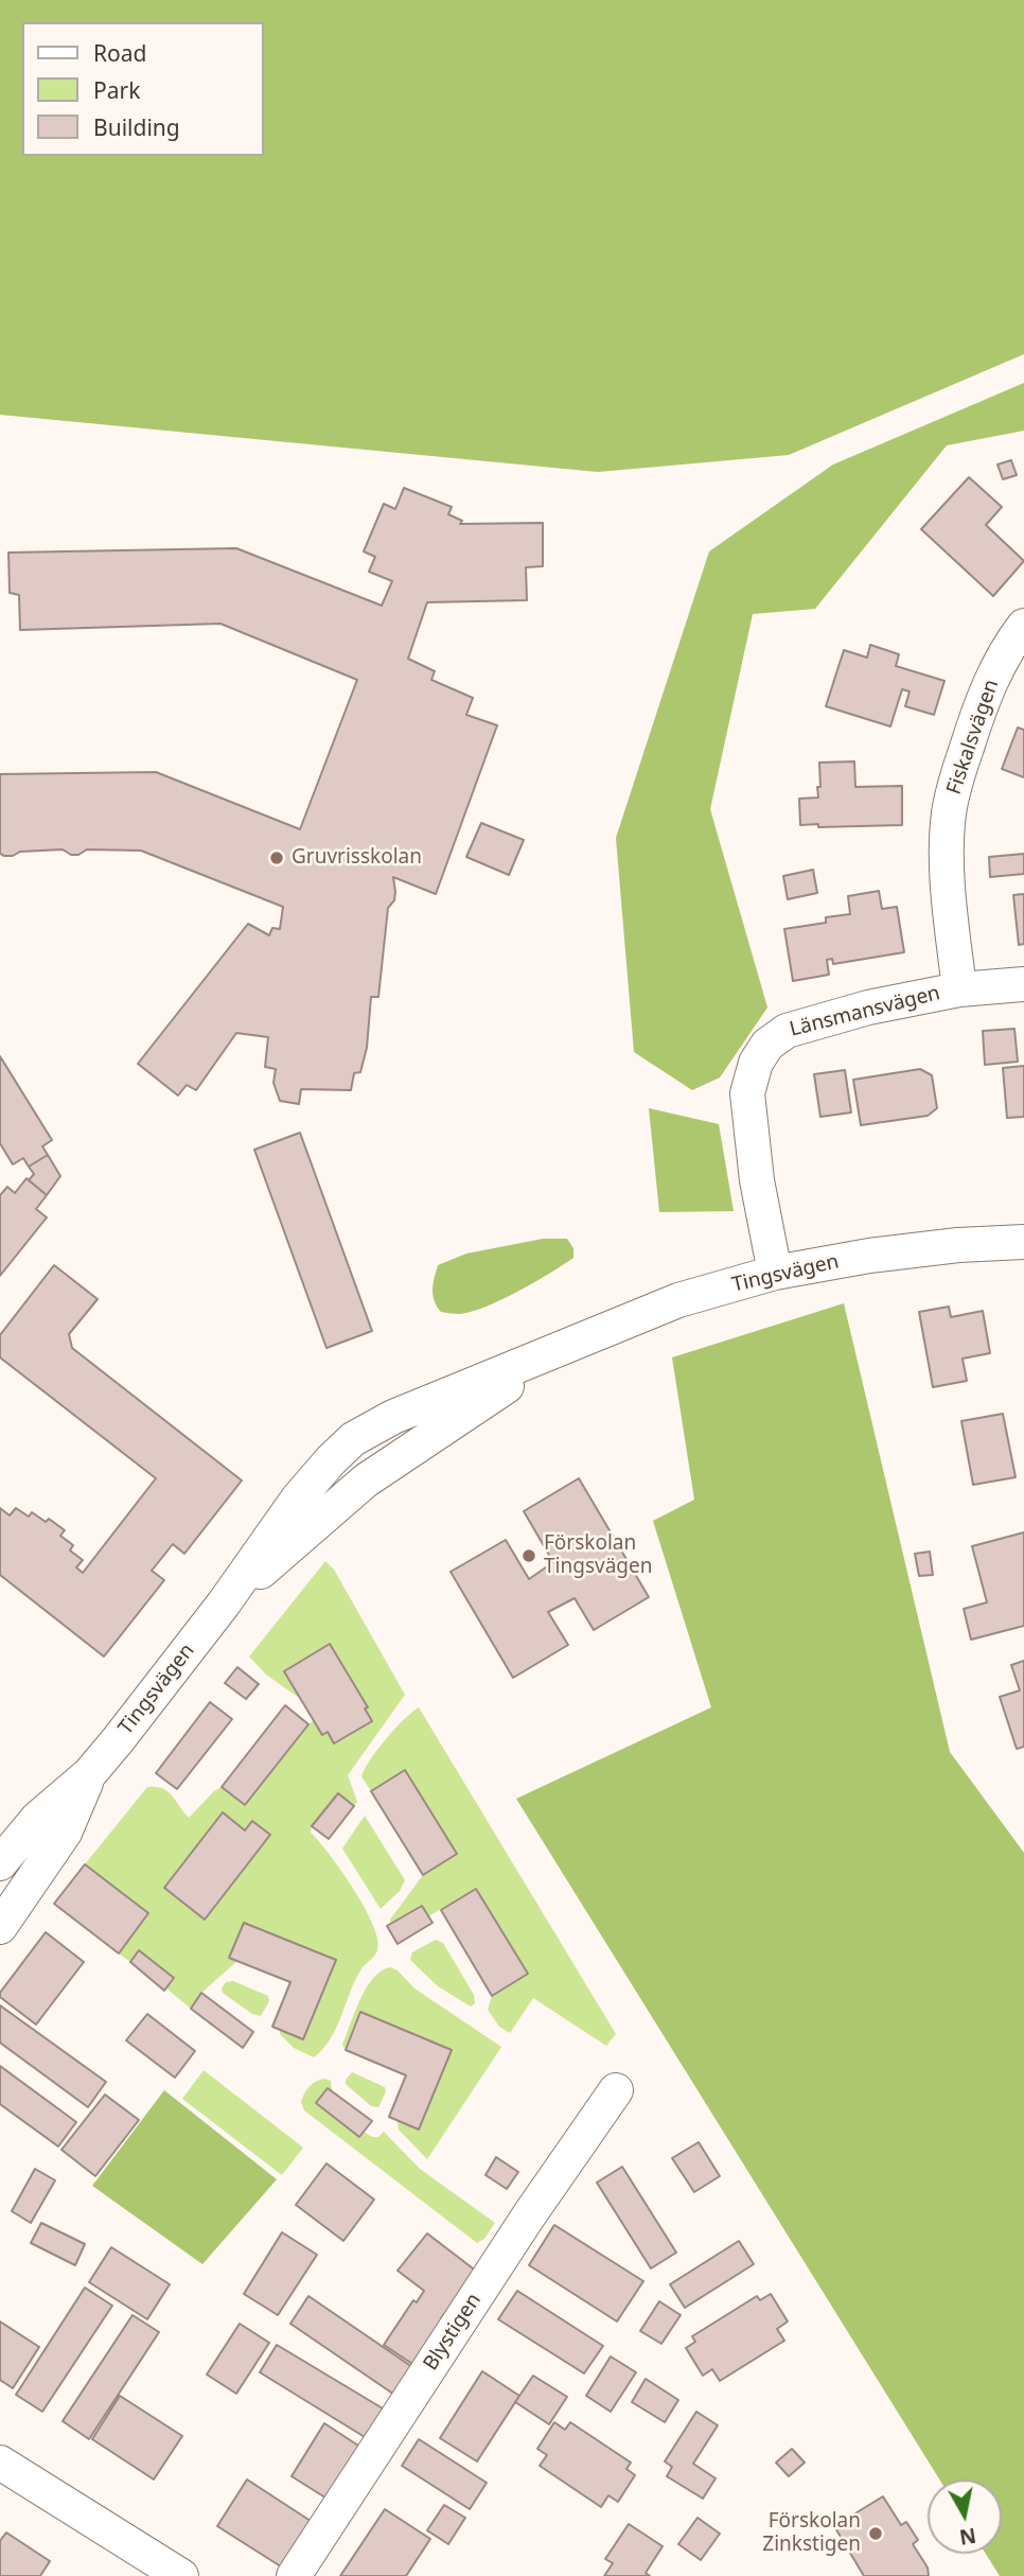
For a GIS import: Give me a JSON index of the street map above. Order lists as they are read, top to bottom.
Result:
{
  "streets": {
    "street": [
      "Fiskalsvägen",
      "Länsmansvägen",
      "Tingsvägen",
      "Blystigen"
    ]
  },
  "crossings": [
    ["Fiskalsvägen", "Länsmansvägen"],
    ["Länsmansvägen", "Tingsvägen"]
  ],
  "places": ["Gruvrisskolan", "Förskolan Tingsvägen", "Förskolan Zinkstigen"],
  "legend": ["Road", "Park", "Building"],
  "north": "bottom"
}
